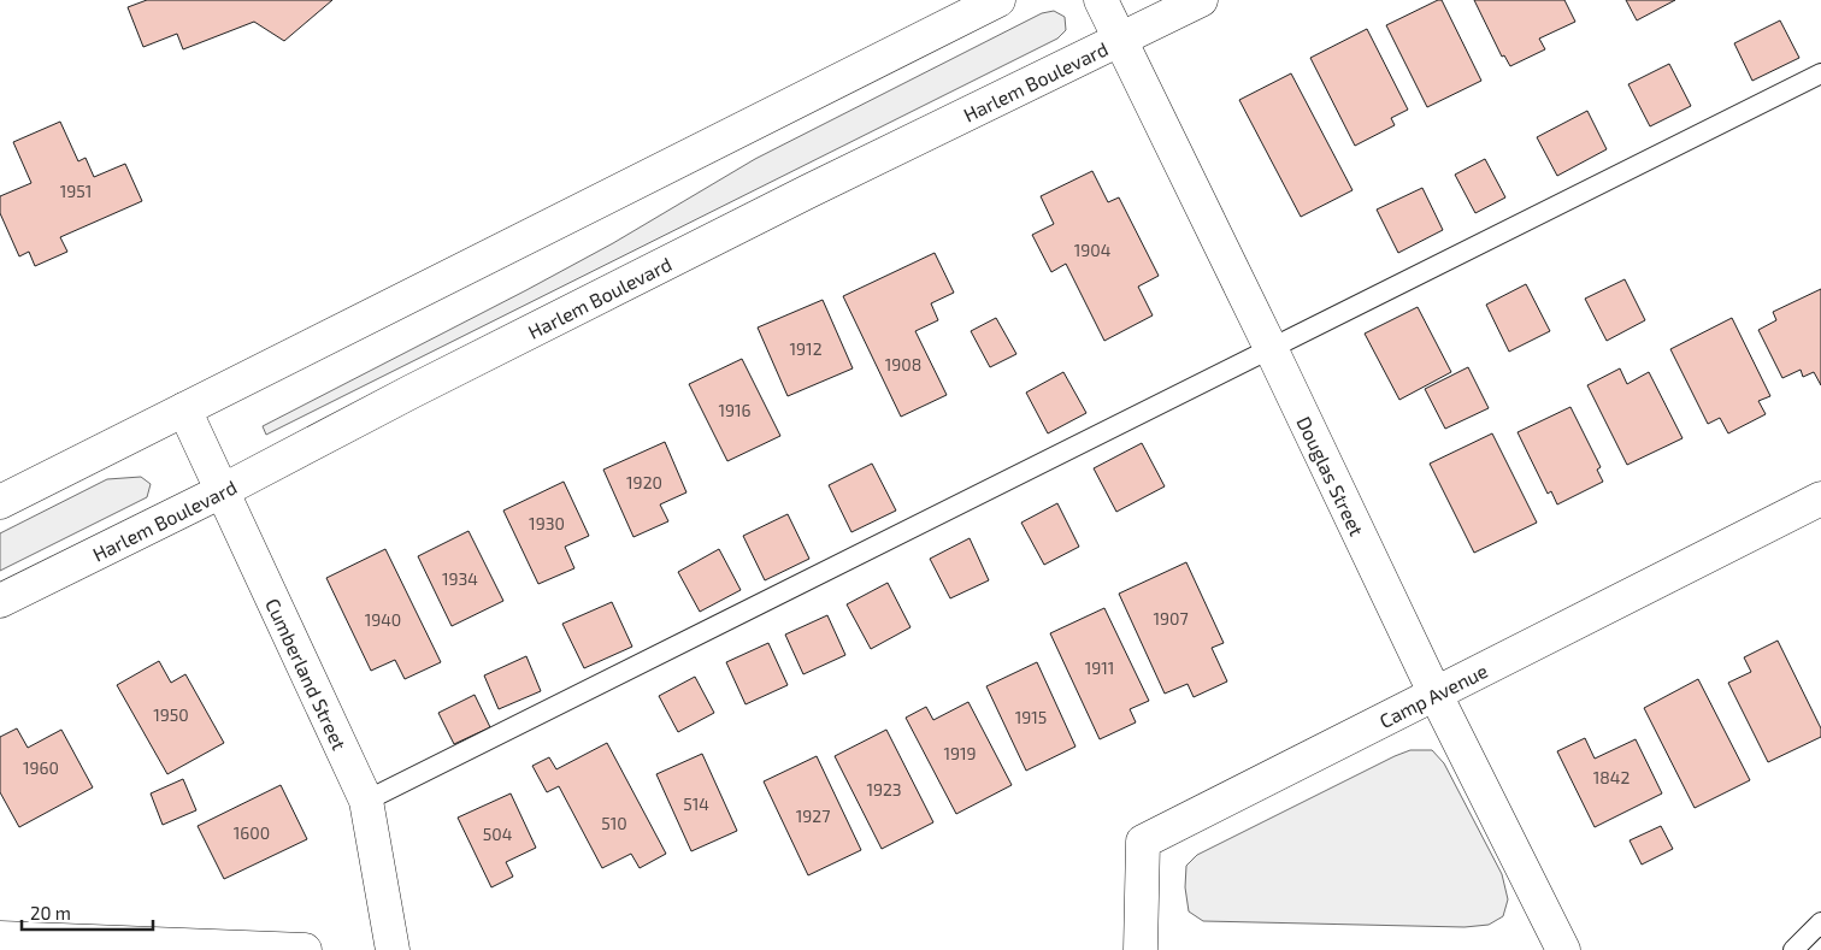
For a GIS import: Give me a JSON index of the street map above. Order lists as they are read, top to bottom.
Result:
{
  "streets": {
    "street": [
      "Harlem Boulevard",
      "Douglas Street",
      "Cumberland Street",
      "Camp Avenue"
    ]
  },
  "crossings": [
    ["Harlem Boulevard", "Douglas Street"],
    ["Harlem Boulevard", "Cumberland Street"],
    ["Douglas Street", "Camp Avenue"]
  ],
  "house_numbers": [
    "1951",
    "1904",
    "1912",
    "1908",
    "1916",
    "1920",
    "1930",
    "1934",
    "1907",
    "1940",
    "1911",
    "1950",
    "1915",
    "1919",
    "1960",
    "1842",
    "1923",
    "514",
    "1927",
    "510",
    "1600",
    "504"
  ],
  "scale_bar": "20 m"
}
